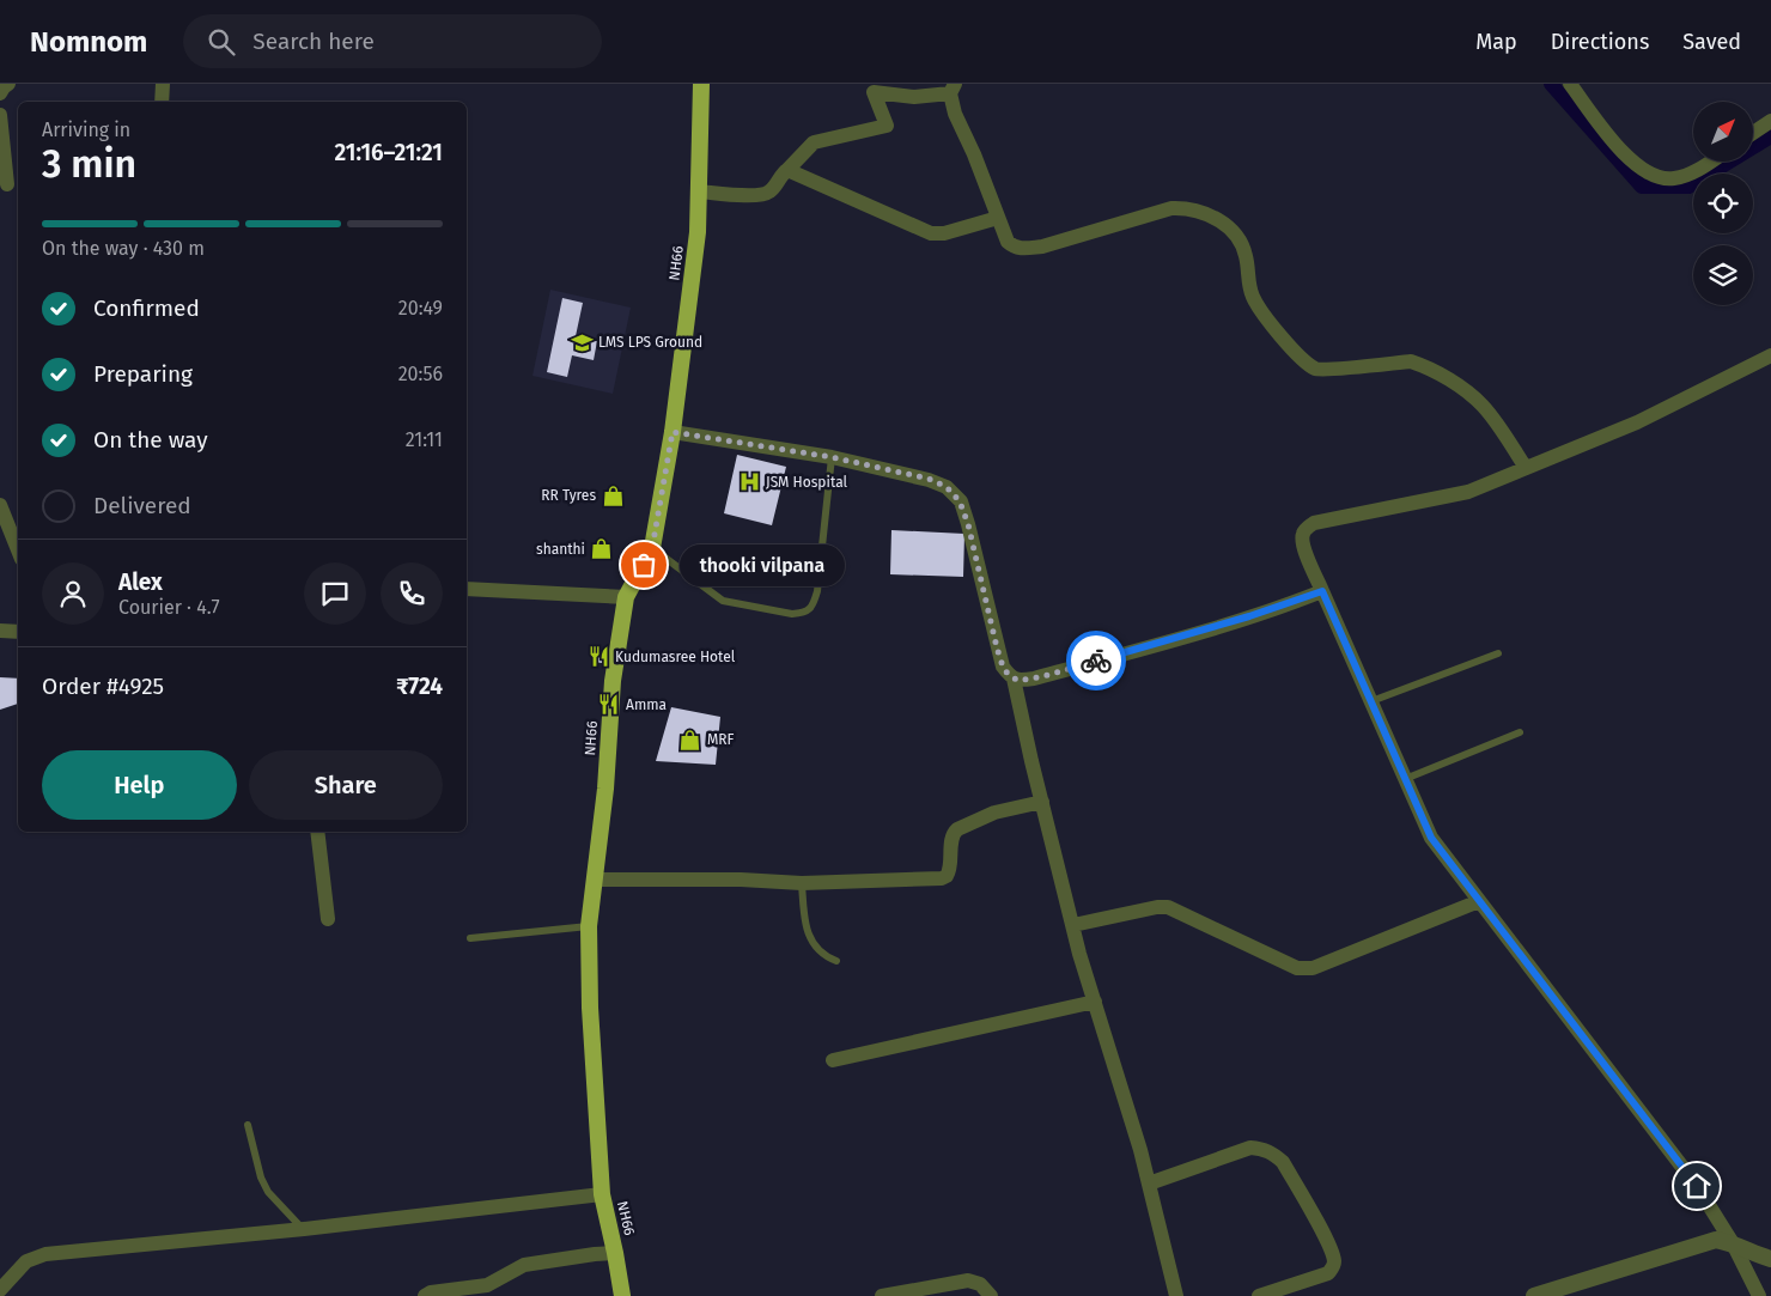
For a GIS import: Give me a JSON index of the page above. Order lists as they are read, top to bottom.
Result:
{
  "streets": {
    "highway": ["NH66"]
  },
  "places": {
    "school or university": ["LMS LPS Ground"],
    "hospital": ["JSM Hospital"],
    "shop": ["RR Tyres", "shanthi", "MRF"],
    "other": ["thooki vilpana"],
    "restaurant": ["Kudumasree Hotel", "Amma"]
  },
  "north": "top right",
  "page": {
    "header": "Nomnom",
    "search": "Search here",
    "nav": ["Map", "Directions", "Saved"],
    "heading": ["3 min", "Arriving in", "21:16–21:21"],
    "panel": [
      "Alex",
      "Courier · 4.7",
      "Order #4925",
      "₹724"
    ],
    "bar": "On the way · 430 m",
    "list": [
      ["Confirmed", "20:49"],
      ["Preparing", "20:56"],
      ["On the way", "21:11"],
      "Delivered"
    ],
    "bubble": "thooki vilpana",
    "buttons": ["Help", "Share"]
  }
}
